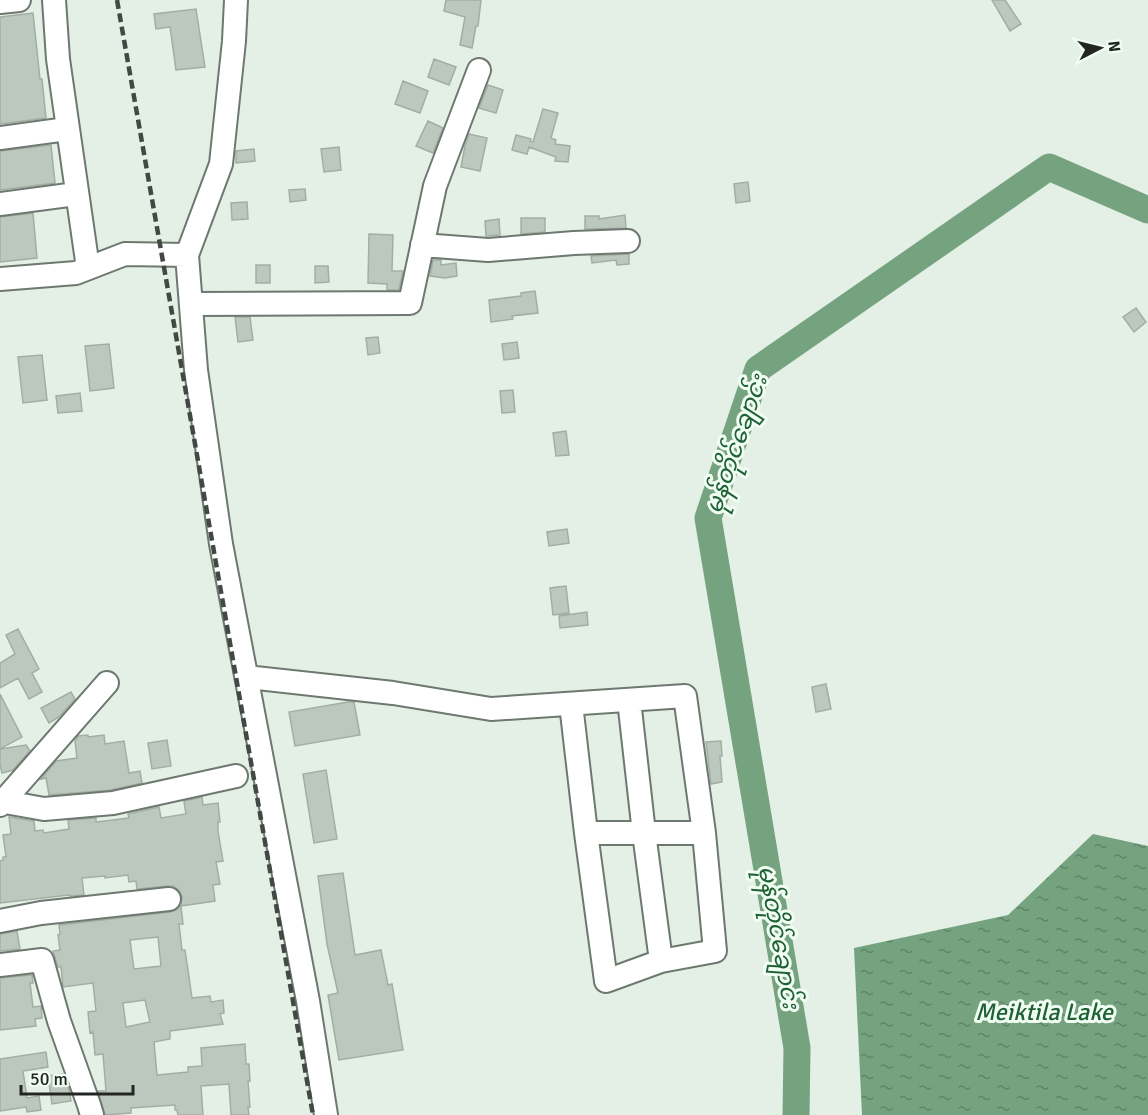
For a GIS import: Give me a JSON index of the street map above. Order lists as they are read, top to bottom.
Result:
{
  "water": ["မုန်တိုင်ချောင်း", "Meiktila Lake"],
  "scale_bar": "50 m",
  "north": "right"
}
